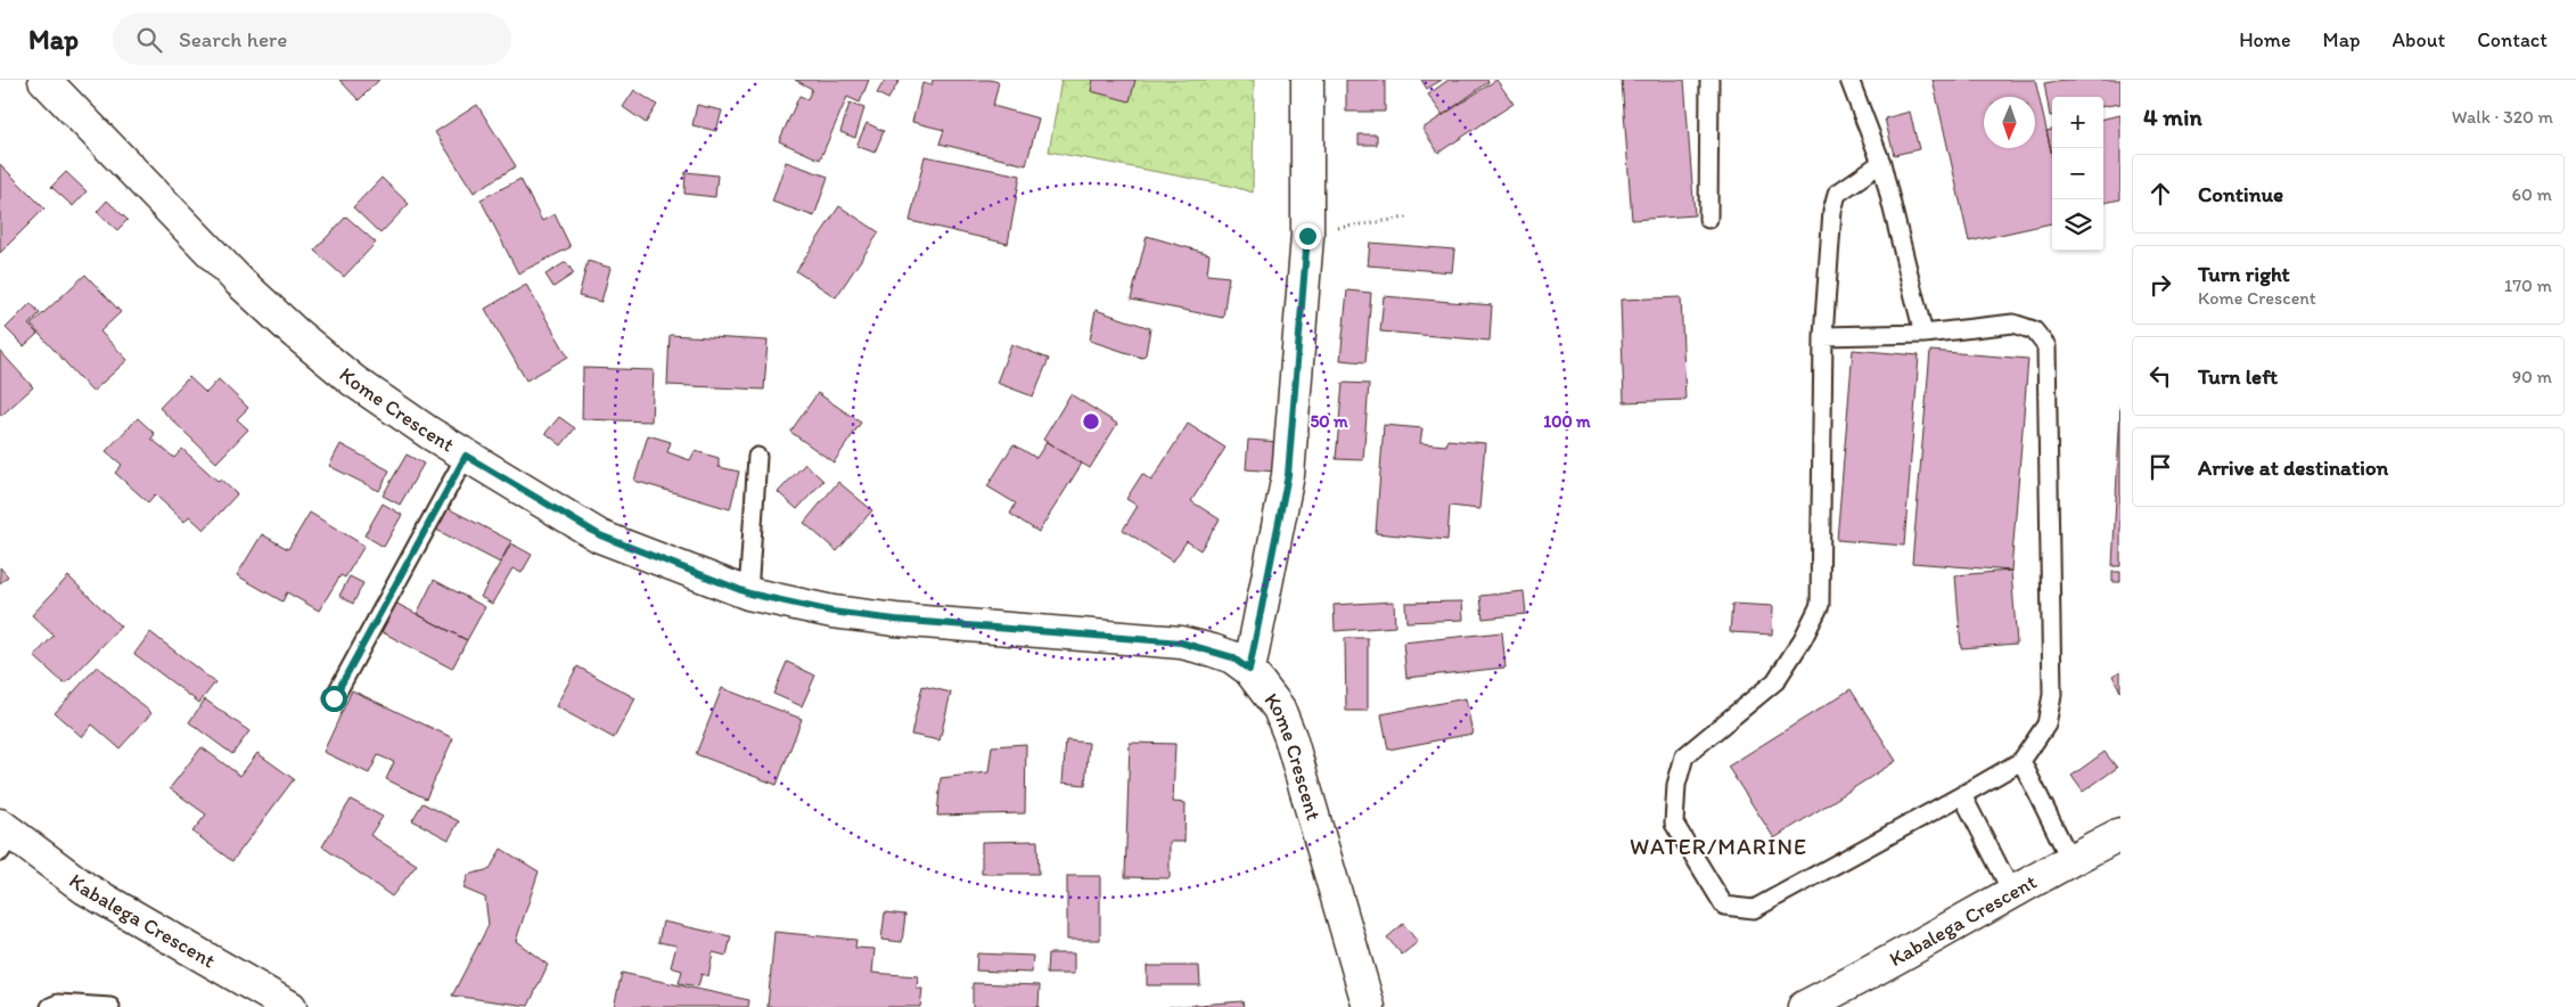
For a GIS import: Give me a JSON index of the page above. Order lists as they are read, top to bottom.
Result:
{
  "streets": {
    "street": ["Kome Crescent", "Kabalega Crescent"]
  },
  "districts": ["WATER/MARINE"],
  "north": "bottom",
  "page": {
    "header": "Map",
    "search": "Search here",
    "nav": [
      "Home",
      "Map",
      "About",
      "Contact"
    ],
    "heading": ["4 min", "Walk · 320 m"],
    "map_buttons": ["+", "−"],
    "list": [
      ["Continue", "60 m"],
      ["Turn right", "Kome Crescent", "170 m"],
      ["Turn left", "90 m"],
      "Arrive at destination"
    ]
  },
  "rings": ["50 m", "100 m"]
}
